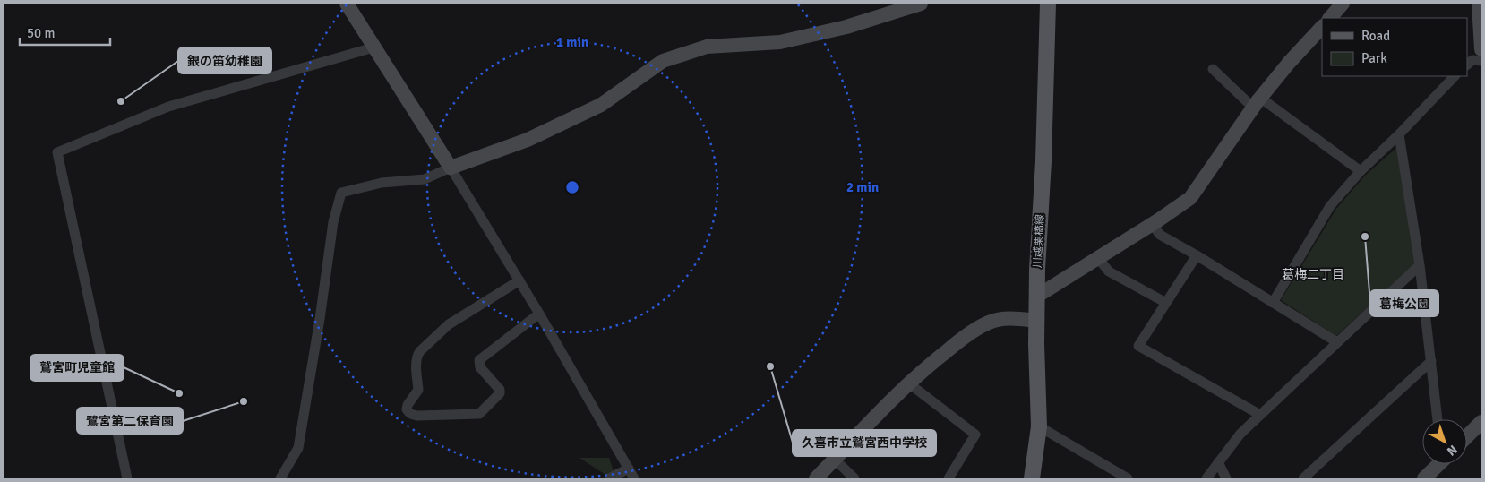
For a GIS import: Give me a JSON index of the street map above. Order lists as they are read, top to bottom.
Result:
{
  "streets": {
    "main road": ["川越栗橋線"]
  },
  "districts": ["葛梅二丁目"],
  "places": [
    "銀の笛幼稚園",
    "葛梅公園",
    "久喜市立鷲宮西中学校",
    "鷲宮町児童館",
    "鷺宮第二保育園"
  ],
  "legend": ["Road", "Park"],
  "scale_bar": "50 m",
  "north": "bottom right",
  "rings": ["1 min", "2 min"]
}
